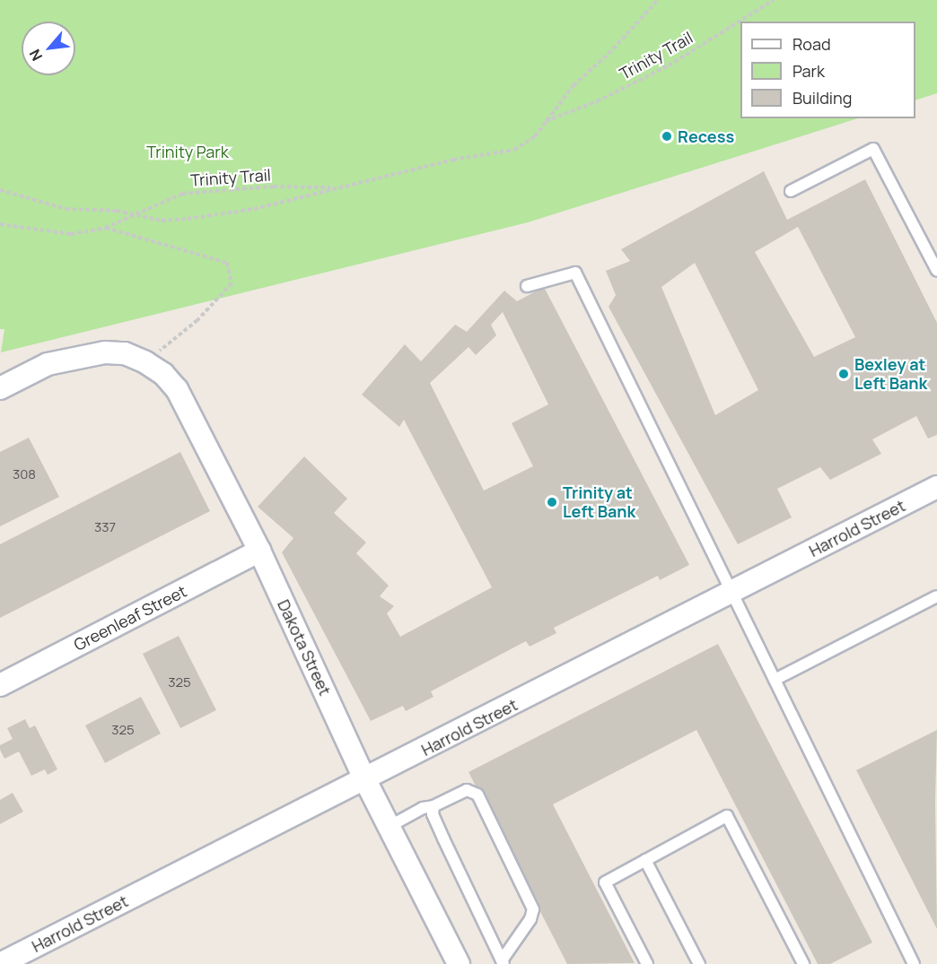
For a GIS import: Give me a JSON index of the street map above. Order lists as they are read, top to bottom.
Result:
{
  "streets": {
    "street": ["Harrold Street", "Greenleaf Street", "Dakota Street"],
    "path": ["Trinity Trail"]
  },
  "crossings": [
    ["Harrold Street", "Dakota Street"],
    ["Greenleaf Street", "Dakota Street"]
  ],
  "parks": ["Trinity Park"],
  "places": ["Recess", "Bexley at Left Bank", "Trinity at Left Bank"],
  "house_numbers": [
    "308",
    "337",
    "325",
    "325"
  ],
  "legend": ["Road", "Park", "Building"],
  "north": "bottom left"
}
